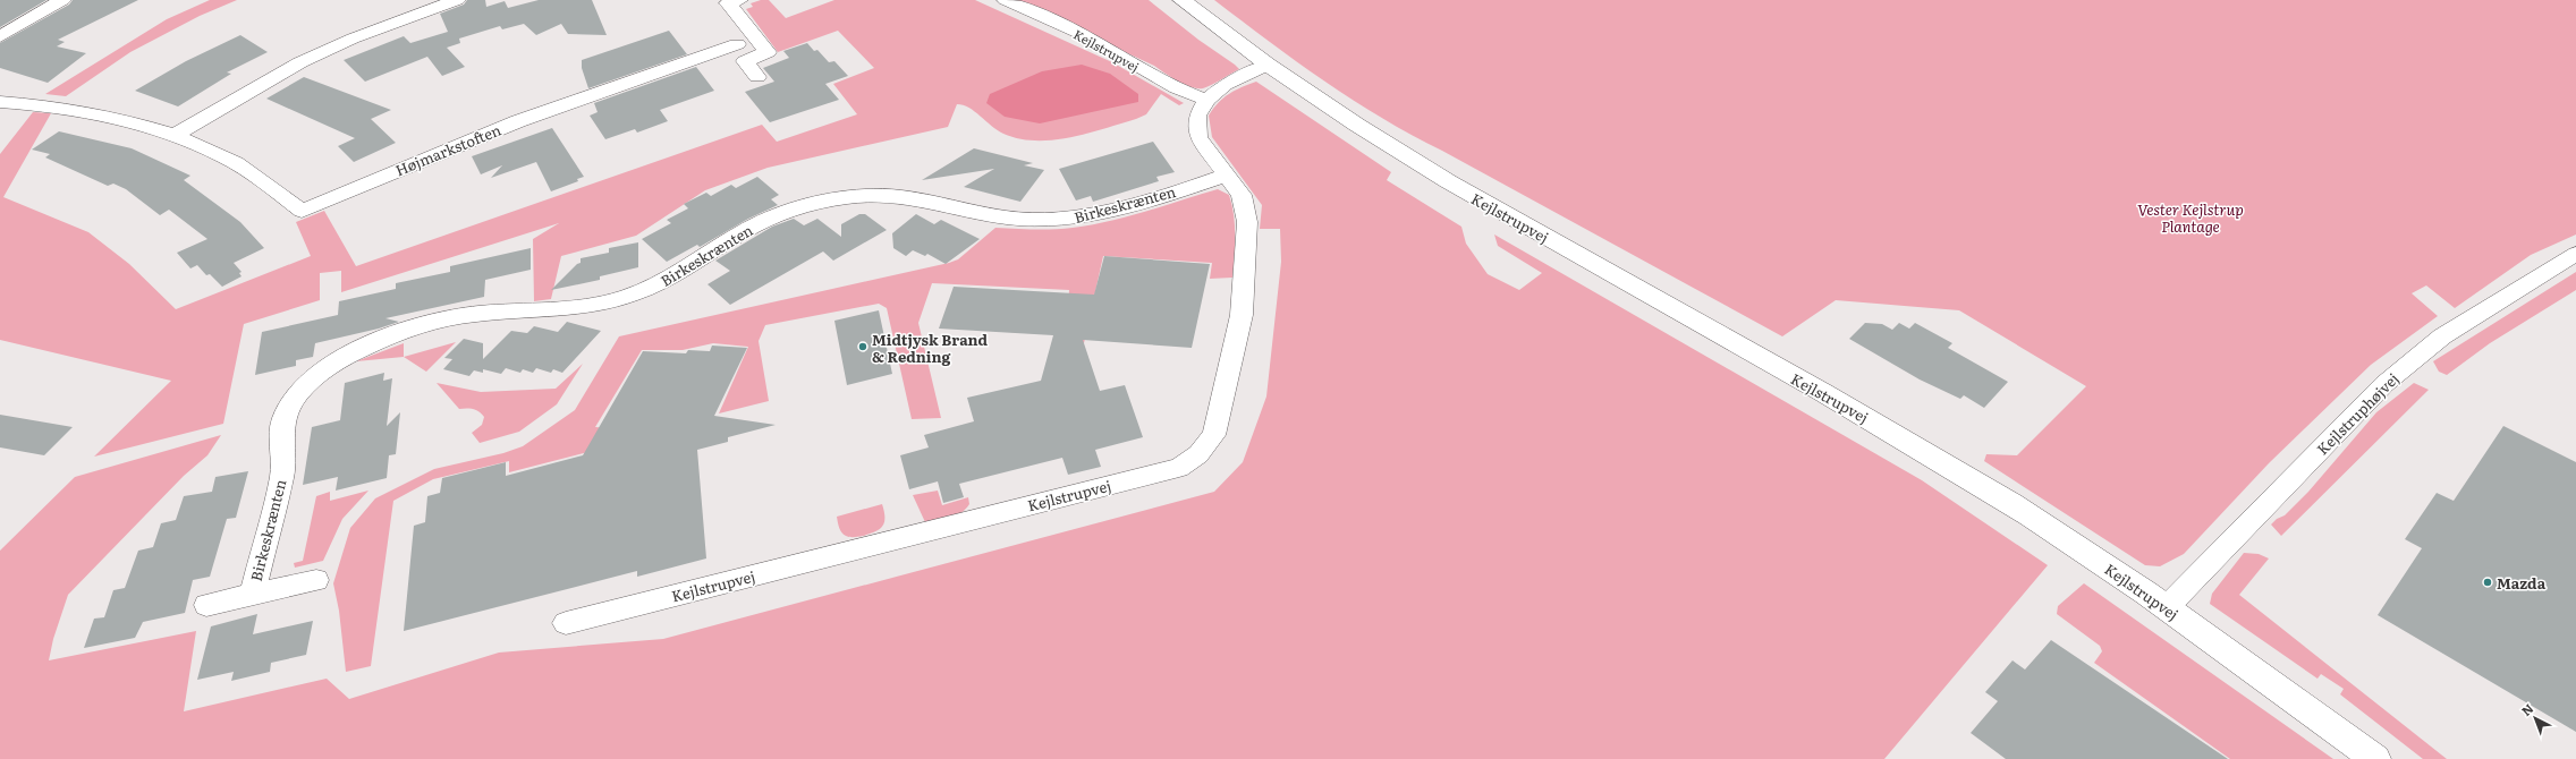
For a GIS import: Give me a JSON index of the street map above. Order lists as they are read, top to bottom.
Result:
{
  "streets": {
    "street": [
      "Kejlstrupvej",
      "Højmarkstoften",
      "Birkeskrænten",
      "Kejlstruphøjvej"
    ]
  },
  "crossings": [
    ["Kejlstrupvej", "Birkeskrænten"],
    ["Kejlstrupvej", "Kejlstruphøjvej"]
  ],
  "parks": ["Vester Kejlstrup Plantage"],
  "places": ["Midtjysk Brand & Redning", "Mazda"],
  "north": "top left"
}
